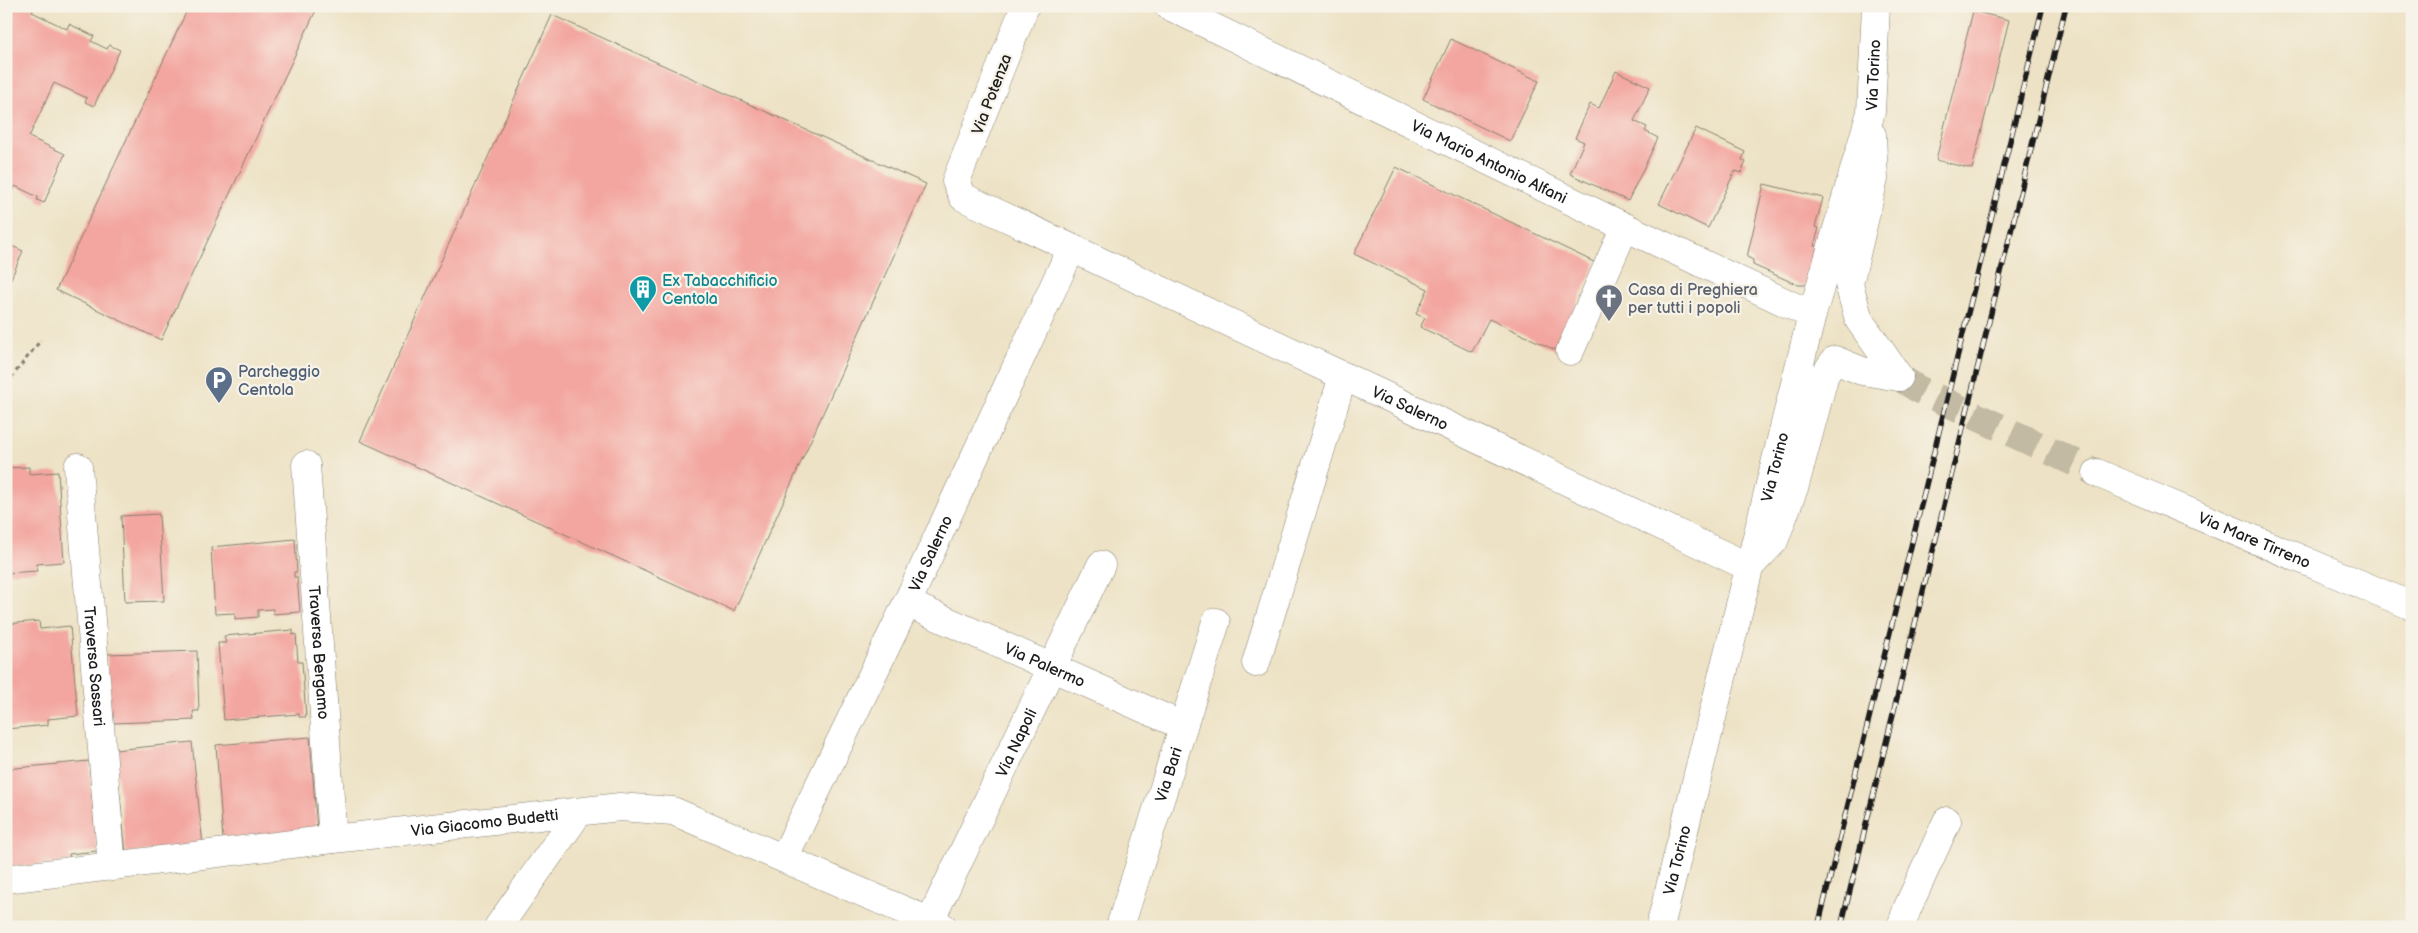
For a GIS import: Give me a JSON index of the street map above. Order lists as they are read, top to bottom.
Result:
{
  "streets": {
    "street": [
      "Via Torino",
      "Via Potenza",
      "Via Mario Antonio Alfani",
      "Via Salerno",
      "Via Mare Tirreno",
      "Traversa Bergamo",
      "Via Palermo",
      "Traversa Sassari",
      "Via Napoli",
      "Via Bari",
      "Via Giacomo Budetti"
    ]
  },
  "crossings": [
    ["Via Torino", "Via Mario Antonio Alfani"],
    ["Via Torino", "Via Salerno"],
    ["Via Potenza", "Via Salerno"],
    ["Via Salerno", "Via Palermo"],
    ["Via Salerno", "Via Giacomo Budetti"],
    ["Traversa Bergamo", "Via Giacomo Budetti"],
    ["Via Palermo", "Via Napoli"],
    ["Via Palermo", "Via Bari"],
    ["Traversa Sassari", "Via Giacomo Budetti"],
    ["Via Napoli", "Via Giacomo Budetti"]
  ],
  "places": {
    "building": ["Ex Tabacchificio Centola"],
    "church": ["Casa di Preghiera per tutti i popoli"],
    "parking": ["Parcheggio Centola"]
  }
}
